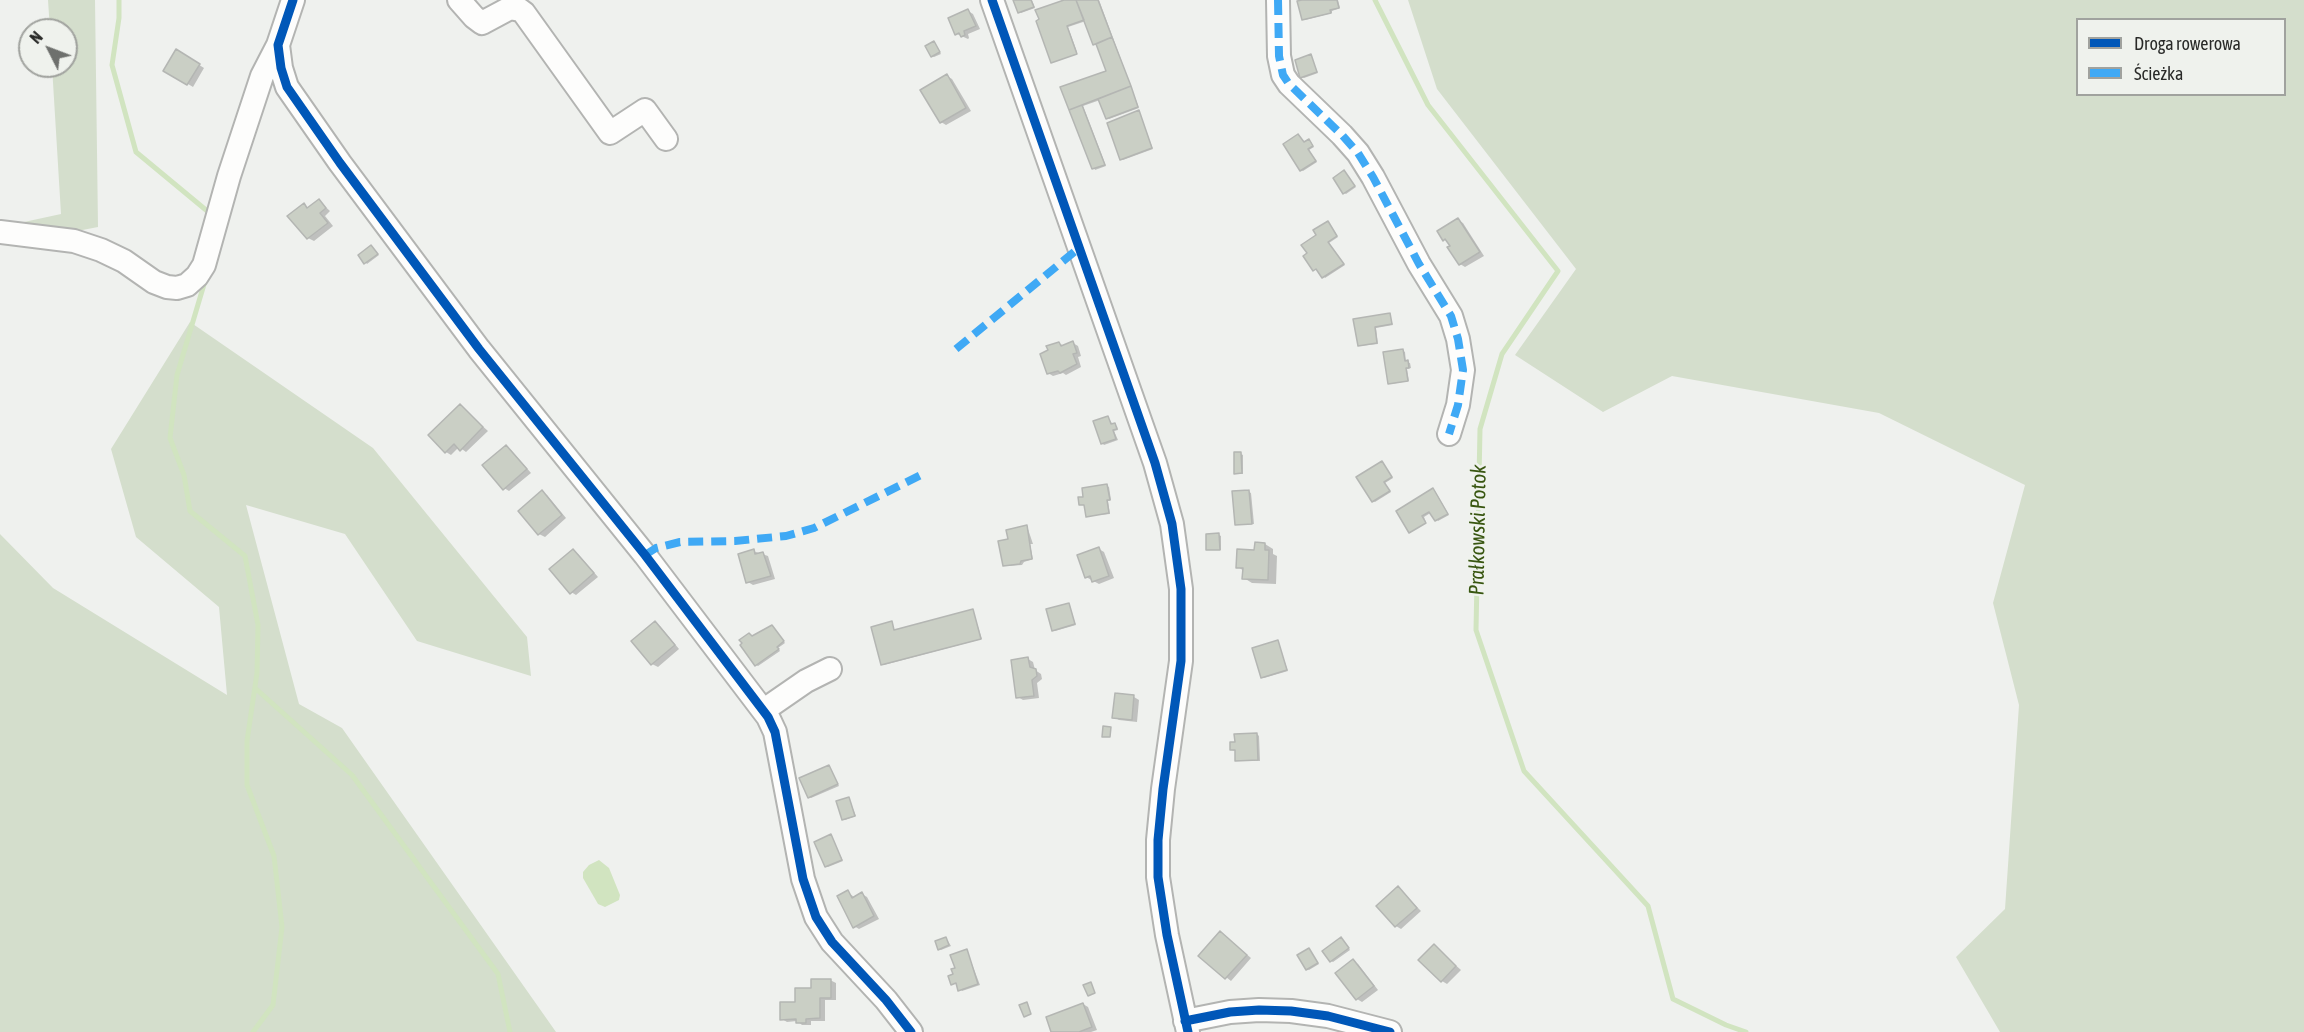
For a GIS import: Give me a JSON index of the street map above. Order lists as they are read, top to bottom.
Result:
{
  "water": ["Prałkowski Potok"],
  "legend": ["Droga rowerowa", "Ścieżka"],
  "north": "top left"
}
